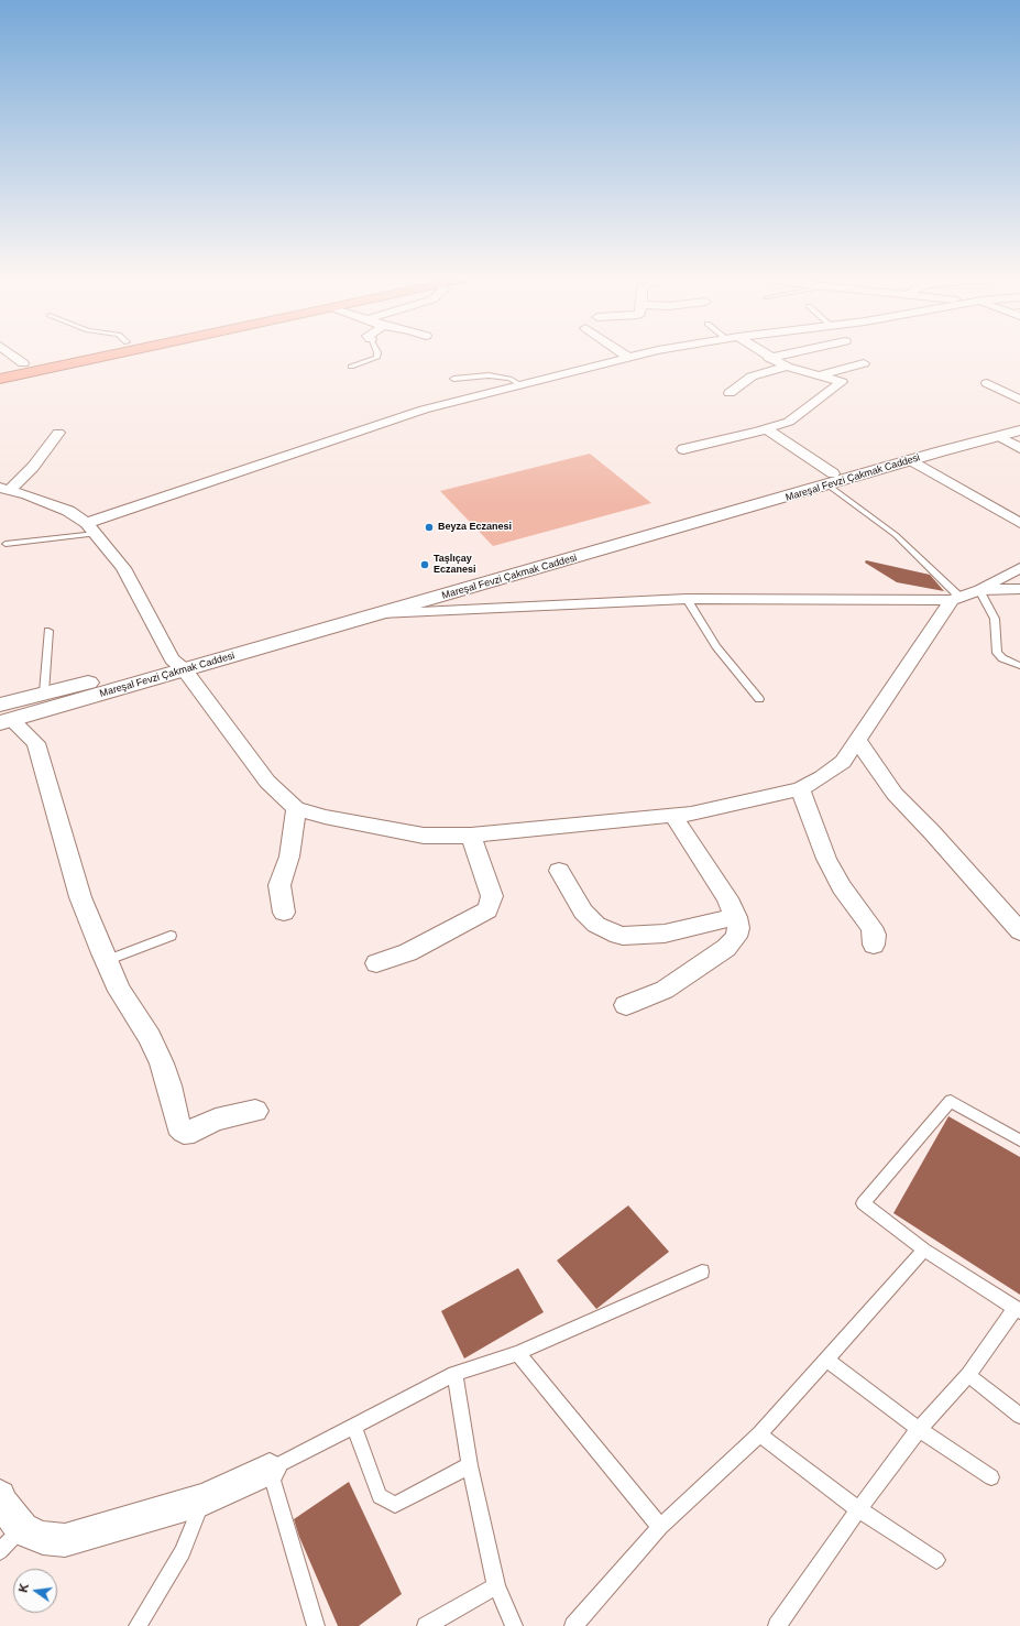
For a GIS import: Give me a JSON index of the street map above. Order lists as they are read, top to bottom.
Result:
{
  "streets": {
    "street": ["Mareşal Fevzi Çakmak Caddesi"]
  },
  "places": ["Beyza Eczanesi", "Taşlıçay Eczanesi"],
  "north": "left"
}
